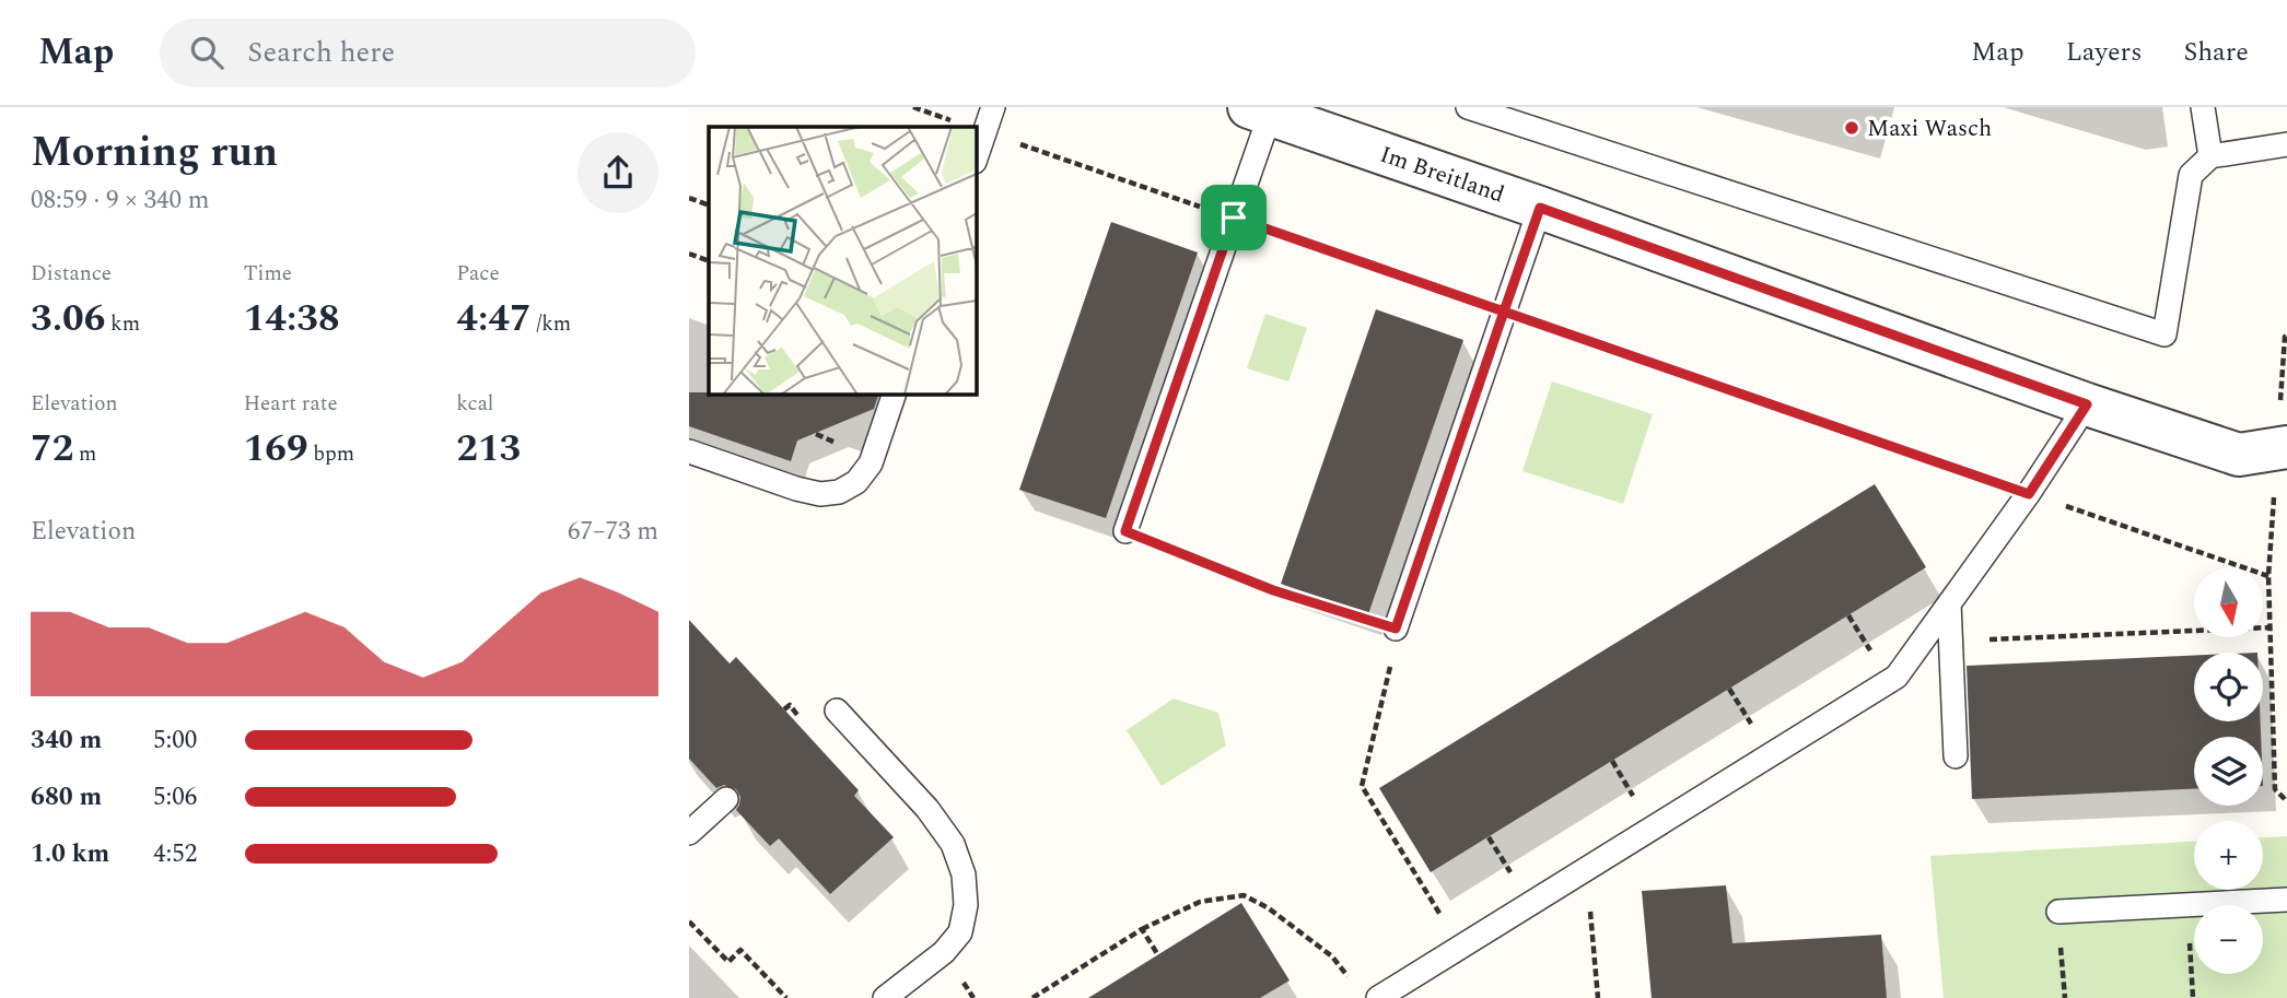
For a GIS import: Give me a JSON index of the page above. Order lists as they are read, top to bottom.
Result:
{
  "streets": {
    "street": ["Im Breitland"]
  },
  "places": ["Maxi Wasch"],
  "north": "bottom",
  "page": {
    "header": "Map",
    "search": "Search here",
    "nav": ["Map", "Layers", "Share"],
    "heading": ["Morning run", "08:59 · 9 × 340 m"],
    "stats": [
      ["Distance", "3.06 km"],
      ["Time", "14:38"],
      ["Pace", "4:47 /km"],
      ["Elevation", "72 m"],
      ["Heart rate", "169 bpm"],
      ["kcal", "213"]
    ],
    "chart": ["Elevation", "67–73 m"],
    "map_buttons": ["+", "−"],
    "list": [
      {
        "name": "340 m",
        "note": "5:00"
      },
      {
        "name": "680 m",
        "note": "5:06"
      },
      {
        "name": "1.0 km",
        "note": "4:52"
      }
    ]
  }
}
